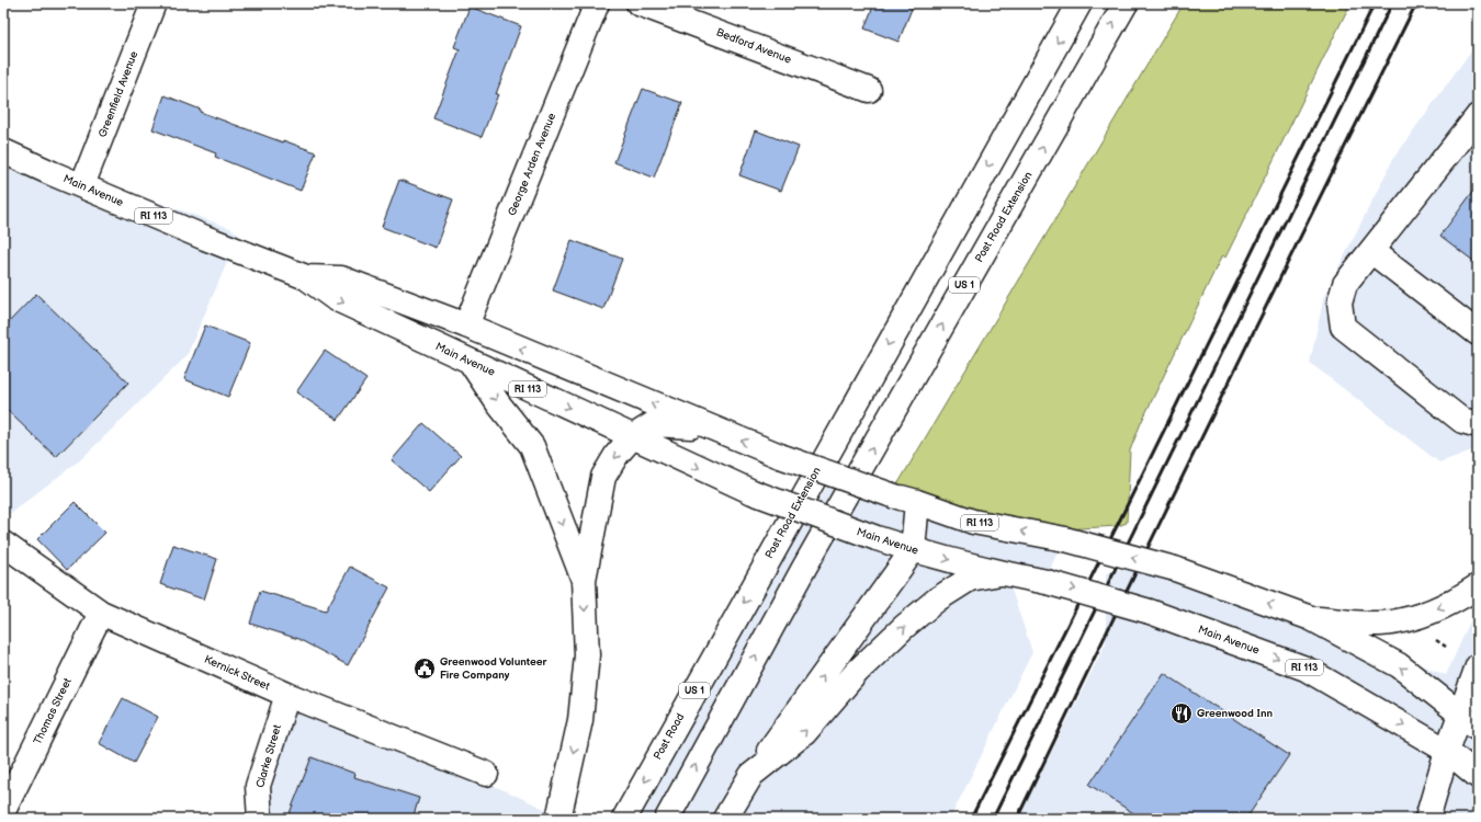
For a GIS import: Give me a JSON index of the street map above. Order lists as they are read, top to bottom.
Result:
{
  "streets": {
    "main road": [
      "Bedford Avenue",
      "Greenfield Avenue",
      "George Arden Avenue",
      "Main Avenue",
      "RI 113",
      "Post Road Extension",
      "US 1",
      "Kernick Street",
      "Thomas Street",
      "Post Road",
      "Clarke Street"
    ]
  },
  "crossings": [
    ["Greenfield Avenue", "Main Avenue"],
    ["George Arden Avenue", "Main Avenue"],
    ["Post Road Extension", "Post Road"],
    ["Kernick Street", "Thomas Street"],
    ["Kernick Street", "Clarke Street"]
  ],
  "places": {
    "public building": ["Greenwood Volunteer Fire Company"],
    "restaurant": ["Greenwood Inn"]
  }
}
